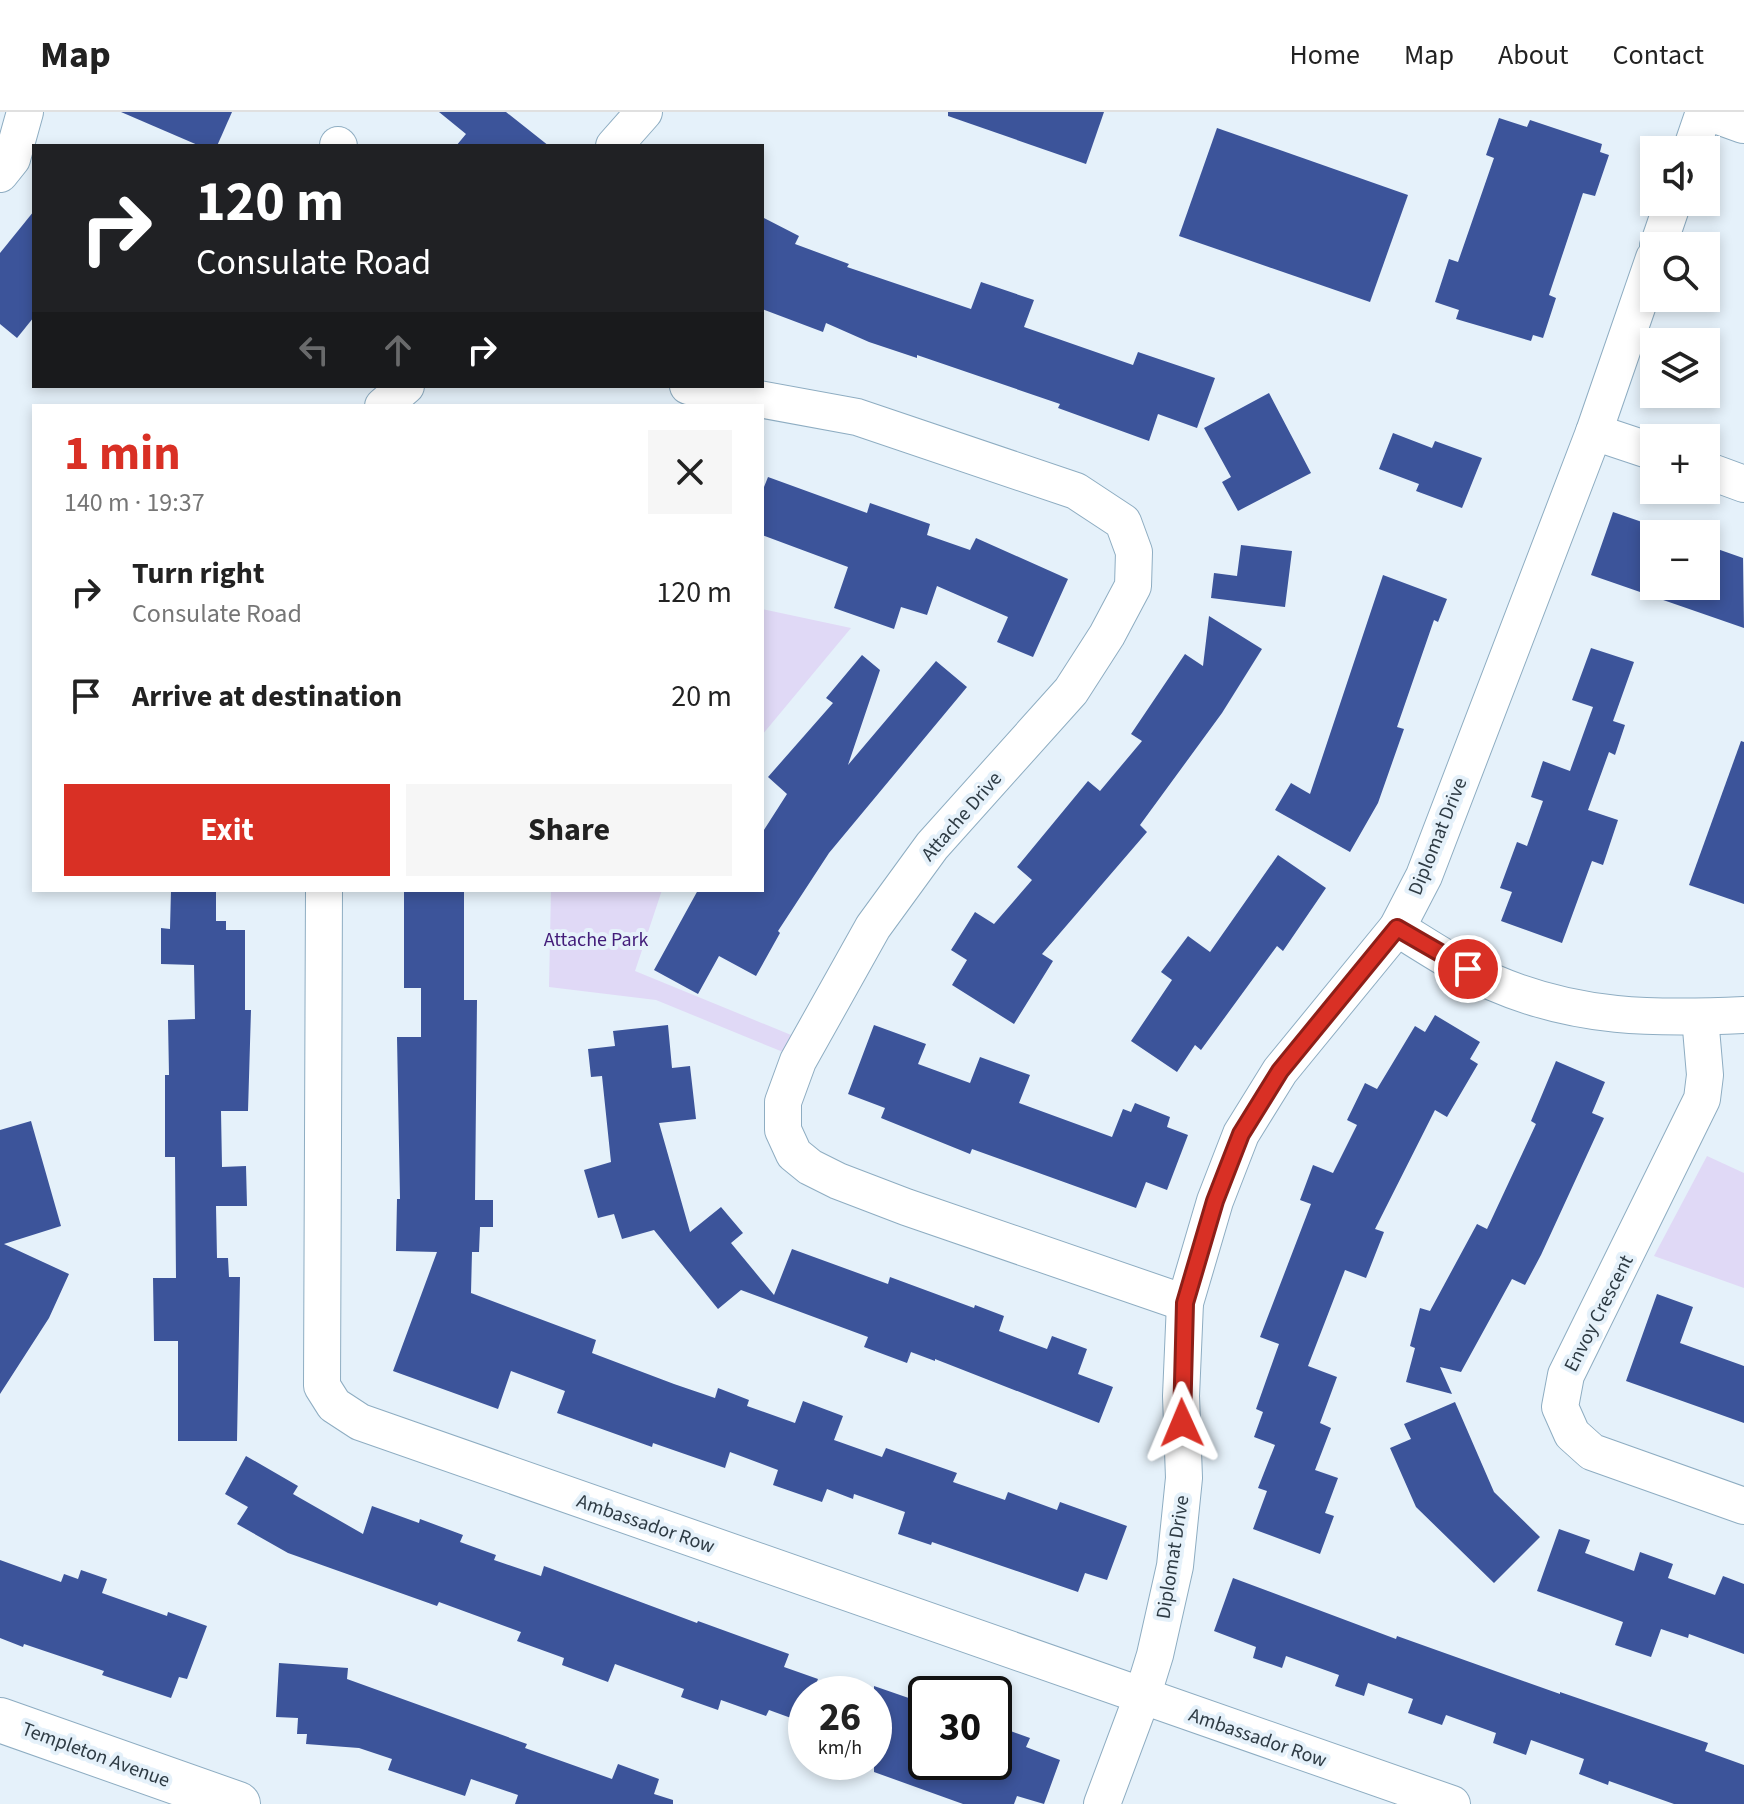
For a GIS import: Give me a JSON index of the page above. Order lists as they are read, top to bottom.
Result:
{
  "streets": {
    "street": [
      "Attache Drive",
      "Diplomat Drive",
      "Envoy Crescent",
      "Ambassador Row",
      "Templeton Avenue"
    ]
  },
  "crossings": [
    ["Attache Drive", "Diplomat Drive"],
    ["Diplomat Drive", "Ambassador Row"]
  ],
  "parks": ["Attache Park"],
  "page": {
    "header": "Map",
    "nav": [
      "Home",
      "Map",
      "About",
      "Contact"
    ],
    "map_buttons": ["+", "−"],
    "turn": ["120 m", "Consulate Road"],
    "heading": ["1 min", "140 m · 19:37"],
    "list": [
      {
        "name": "Turn right",
        "note": "Consulate Road",
        "value": "120 m"
      },
      {
        "name": "Arrive at destination",
        "value": "20 m"
      }
    ],
    "buttons": ["Exit", "Share"],
    "speed": "26 km/h",
    "limit": "30"
  }
}
